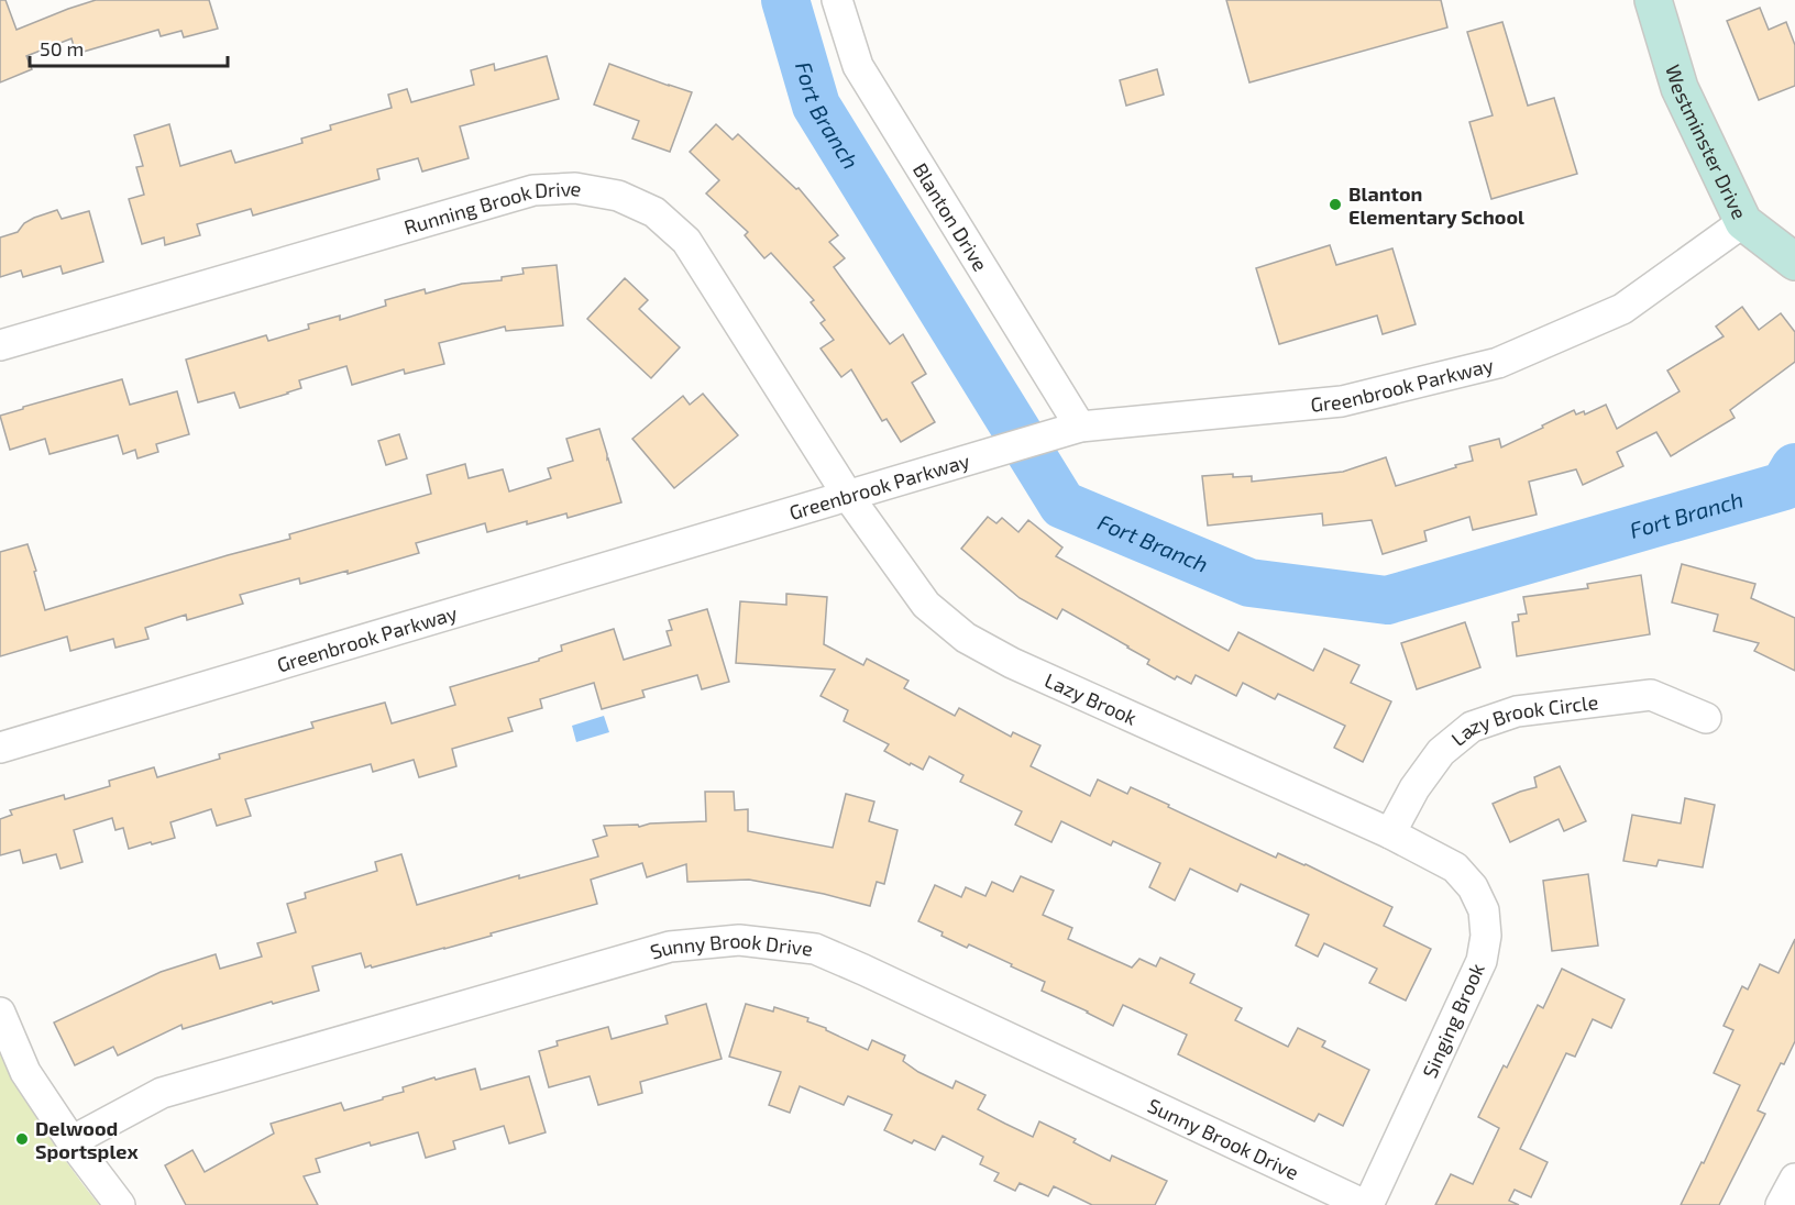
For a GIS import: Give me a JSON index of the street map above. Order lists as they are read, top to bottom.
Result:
{
  "streets": {
    "street": [
      "Westminster Drive",
      "Running Brook Drive",
      "Blanton Drive",
      "Greenbrook Parkway",
      "Lazy Brook",
      "Lazy Brook Circle",
      "Sunny Brook Drive",
      "Singing Brook"
    ]
  },
  "crossings": [
    ["Westminster Drive", "Greenbrook Parkway"],
    ["Running Brook Drive", "Greenbrook Parkway"],
    ["Running Brook Drive", "Lazy Brook"],
    ["Blanton Drive", "Greenbrook Parkway"],
    ["Greenbrook Parkway", "Lazy Brook"],
    ["Lazy Brook", "Lazy Brook Circle"],
    ["Lazy Brook", "Singing Brook"],
    ["Lazy Brook Circle", "Singing Brook"],
    ["Sunny Brook Drive", "Singing Brook"]
  ],
  "water": ["Fort Branch"],
  "places": ["Blanton Elementary School", "Delwood Sportsplex"],
  "scale_bar": "50 m"
}
